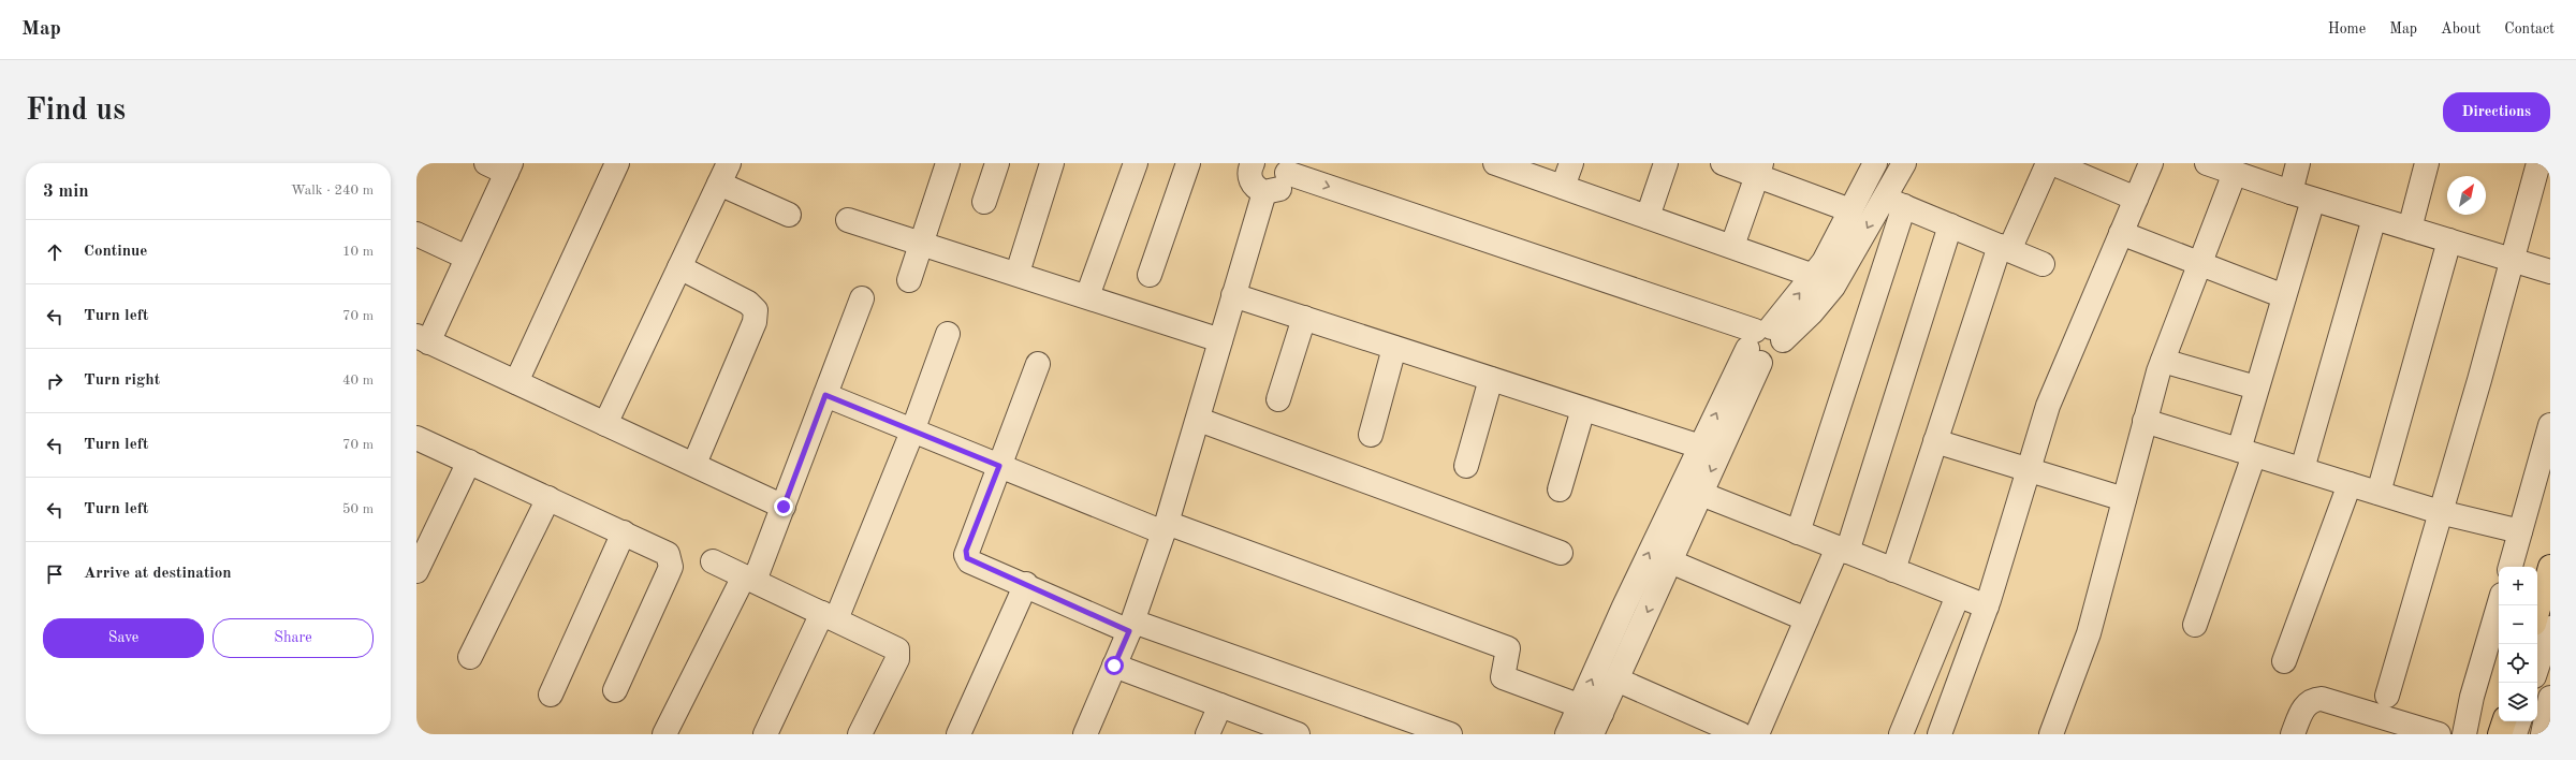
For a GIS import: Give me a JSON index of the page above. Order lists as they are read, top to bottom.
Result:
{
  "north": "top right",
  "page": {
    "header": "Map",
    "nav": [
      "Home",
      "Map",
      "About",
      "Contact"
    ],
    "buttons": [
      "Directions",
      ["Save", "Share"]
    ],
    "title": "Find us",
    "heading": ["3 min", "Walk · 240 m"],
    "list": [
      ["Continue", "10 m"],
      ["Turn left", "70 m"],
      ["Turn right", "40 m"],
      ["Turn left", "70 m"],
      ["Turn left", "50 m"],
      "Arrive at destination"
    ],
    "map_buttons": ["+", "−"]
  }
}
